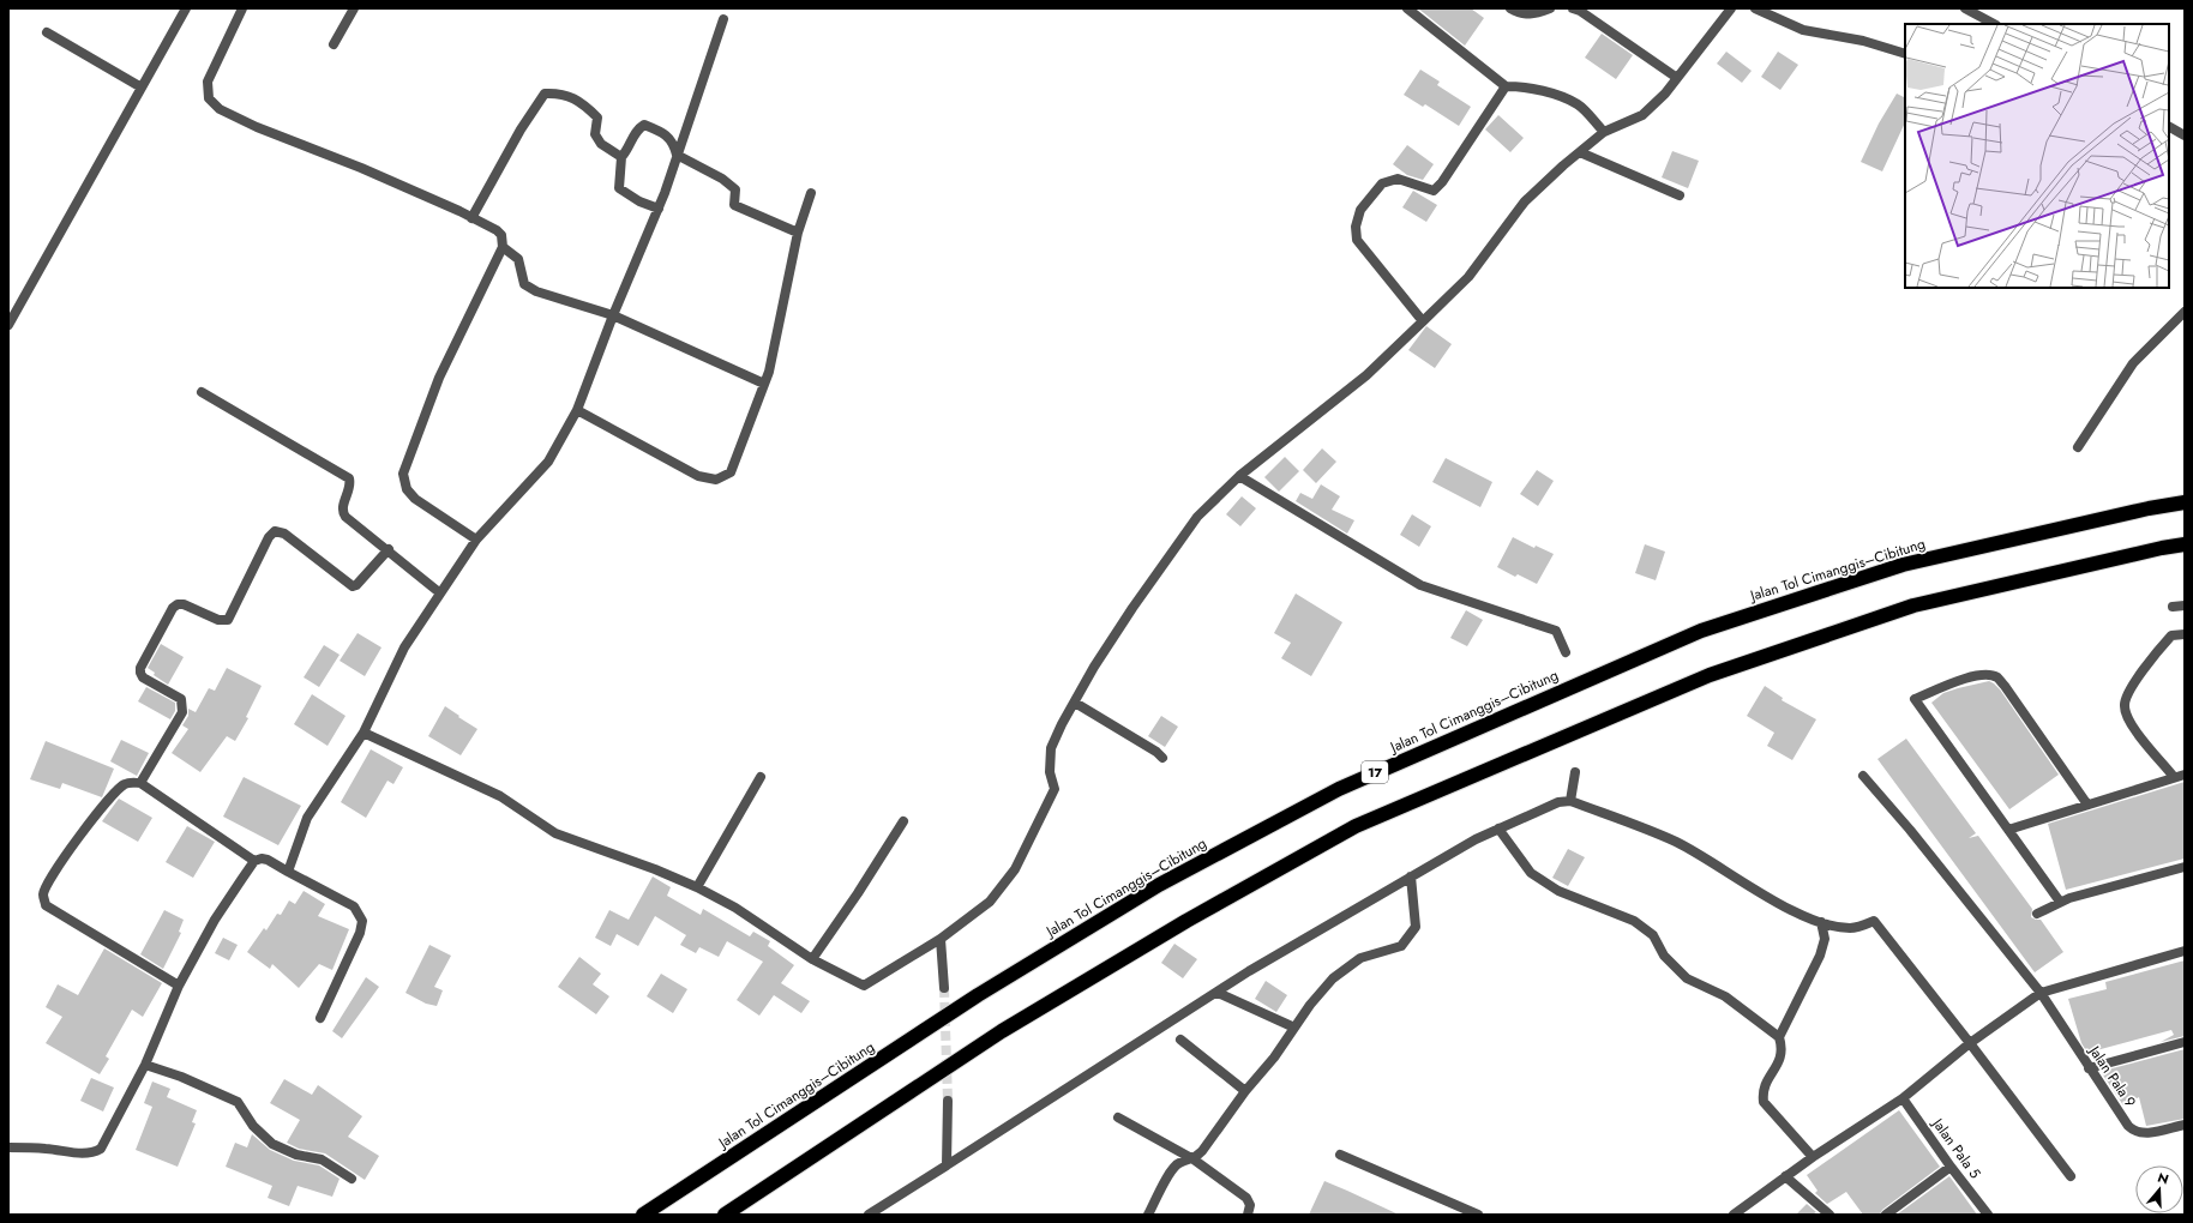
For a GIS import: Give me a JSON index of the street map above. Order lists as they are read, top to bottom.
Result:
{
  "streets": {
    "highway": ["Jalan Tol Cimanggis–Cibitung", "17"],
    "street": ["Jalan Pala 9", "Jalan Pala 5"]
  },
  "north": "top"
}
